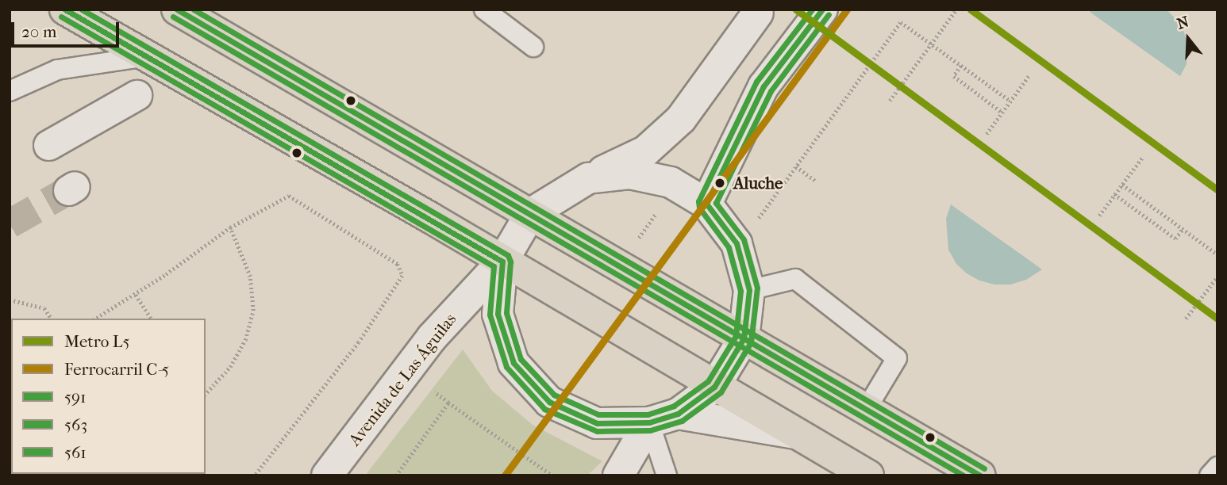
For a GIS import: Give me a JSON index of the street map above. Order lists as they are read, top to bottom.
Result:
{
  "streets": {
    "street": ["Avenida de Las Águilas"]
  },
  "places": ["Aluche"],
  "lines": [
    "metro line L5",
    "rail line C-5",
    "transit line 591",
    "transit line 561",
    "transit line 563"
  ],
  "legend": [
    "Metro L5",
    "Ferrocarril C-5",
    "591",
    "563",
    "561"
  ],
  "scale_bar": "20 m",
  "north": "top"
}
